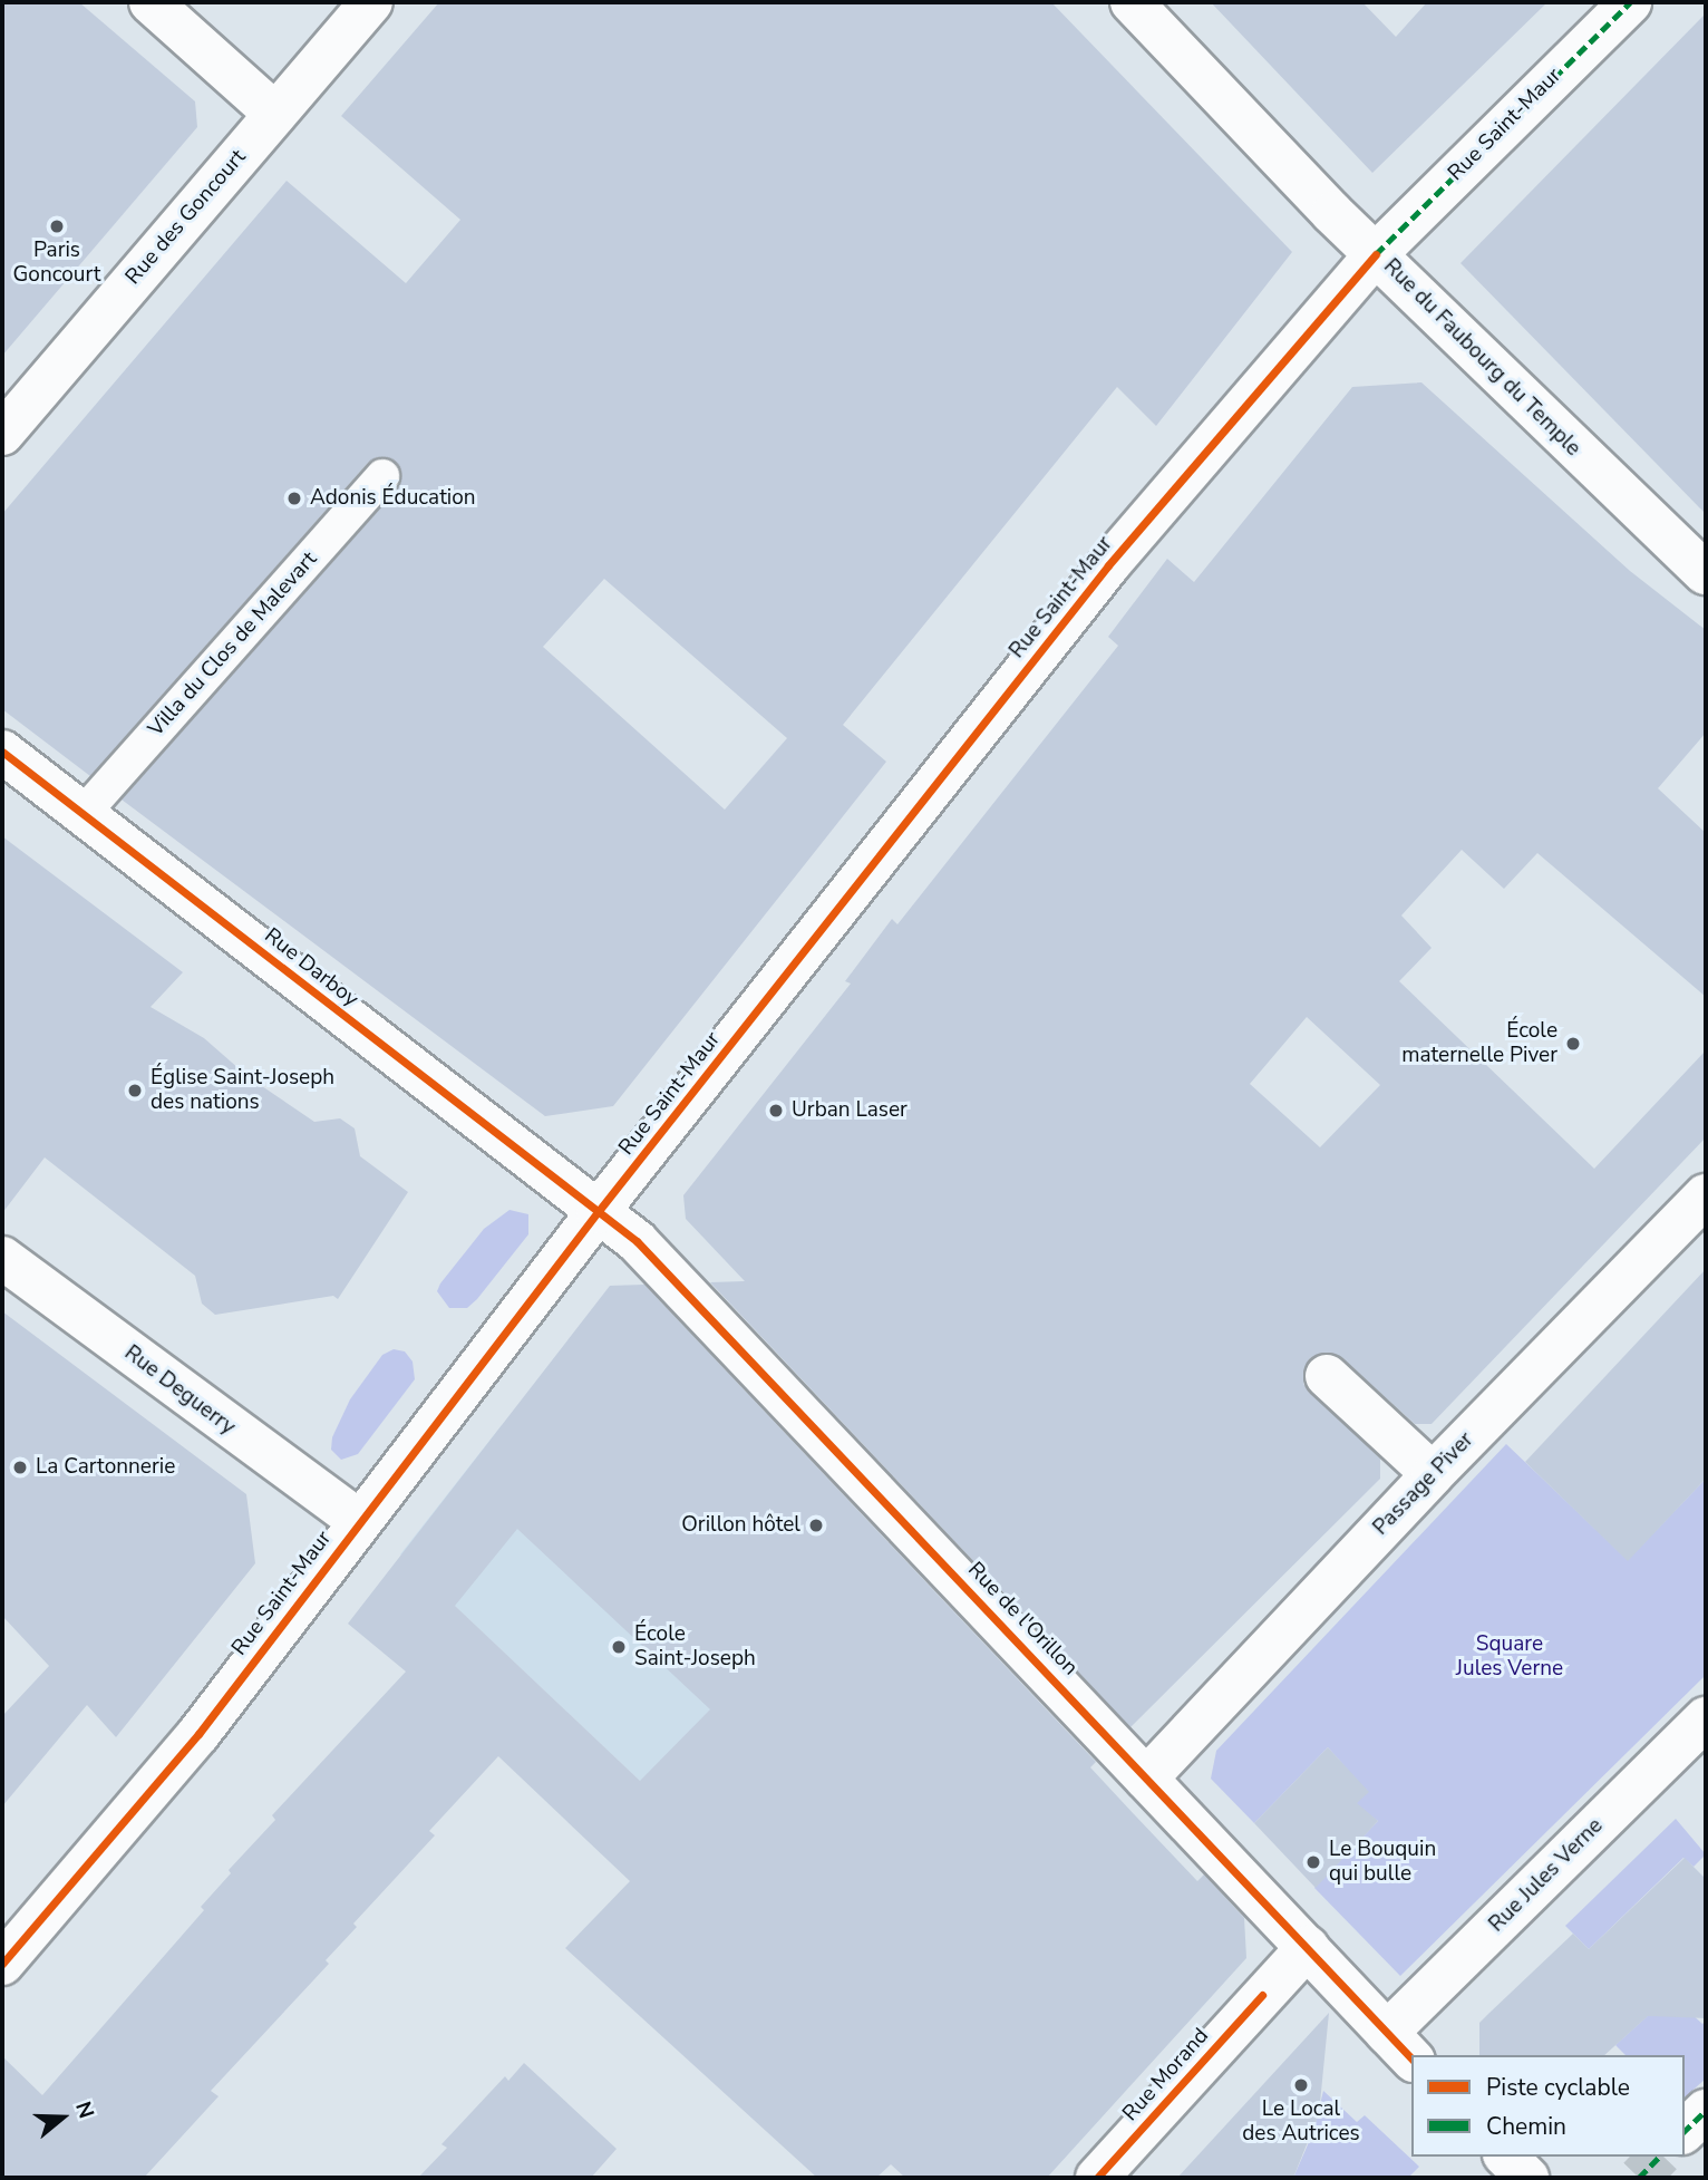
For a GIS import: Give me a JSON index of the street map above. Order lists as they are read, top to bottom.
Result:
{
  "streets": {
    "street": [
      "Rue Saint-Maur",
      "Rue des Goncourt",
      "Rue du Faubourg du Temple",
      "Rue Darboy",
      "Rue Deguerry",
      "Passage Piver",
      "Rue de l'Orillon",
      "Rue Jules Verne",
      "Rue Morand"
    ],
    "lane": ["Villa du Clos de Malevart"]
  },
  "crossings": [
    ["Rue Saint-Maur", "Rue du Faubourg du Temple"],
    ["Rue Saint-Maur", "Rue Darboy"],
    ["Rue Saint-Maur", "Rue Deguerry"],
    ["Rue Saint-Maur", "Rue de l'Orillon"],
    ["Villa du Clos de Malevart", "Rue Darboy"],
    ["Rue Darboy", "Rue de l'Orillon"],
    ["Passage Piver", "Rue de l'Orillon"],
    ["Rue de l'Orillon", "Rue Jules Verne"],
    ["Rue de l'Orillon", "Rue Morand"]
  ],
  "parks": ["Square Jules Verne"],
  "places": [
    "Paris Goncourt",
    "Adonis Éducation",
    "École maternelle Piver",
    "Église Saint-Joseph des nations",
    "Urban Laser",
    "La Cartonnerie",
    "Orillon hôtel",
    "École Saint-Joseph",
    "Le Bouquin qui bulle",
    "Le Local des Autrices"
  ],
  "legend": ["Piste cyclable", "Chemin"],
  "north": "right"
}
